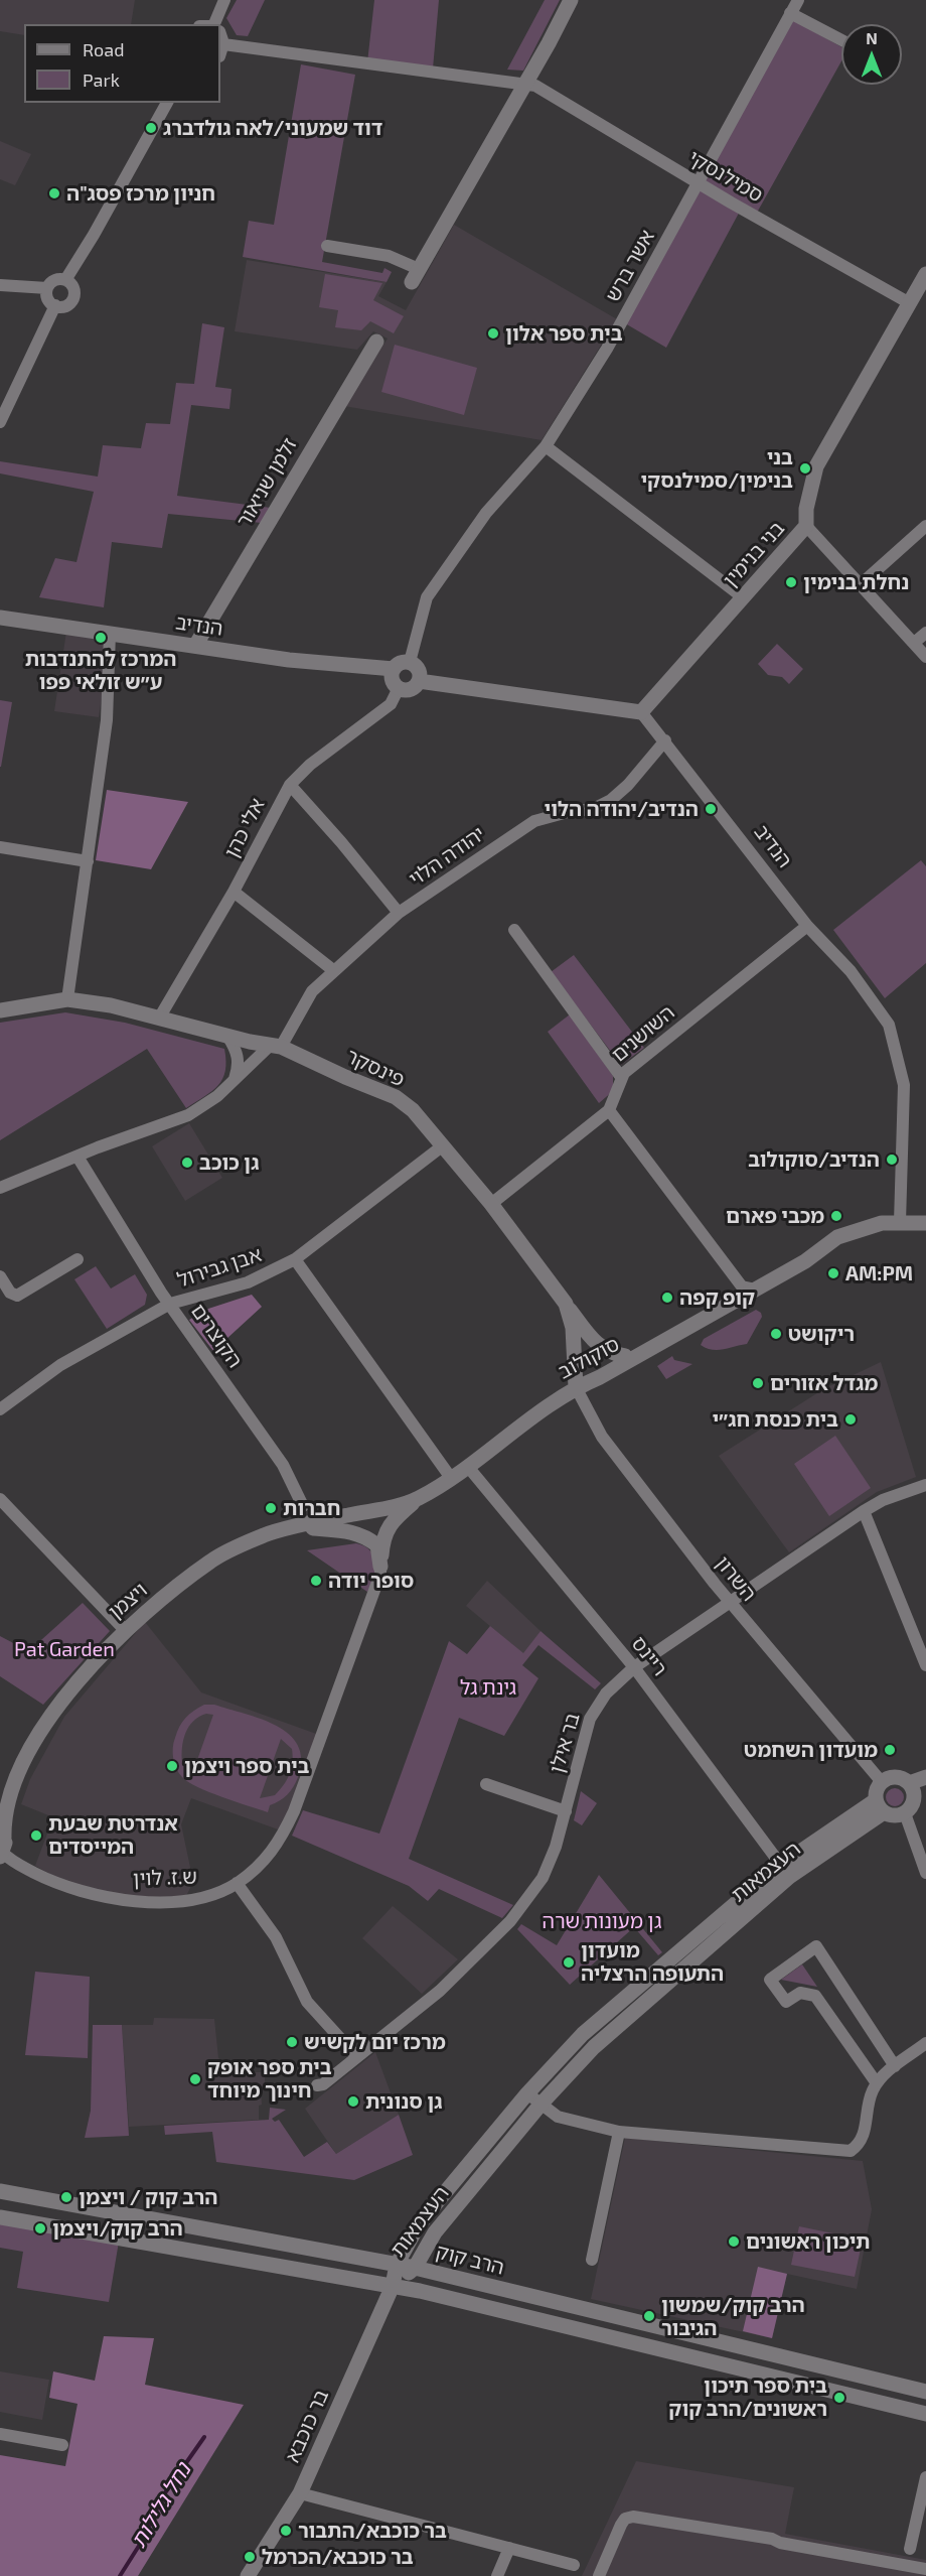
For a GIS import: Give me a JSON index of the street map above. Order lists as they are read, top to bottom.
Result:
{
  "streets": {
    "street": [
      "סמילנסקי",
      "אשר ברש",
      "זלמן שניאור",
      "בני בנימין",
      "הנדיב",
      "אלי כהן",
      "יהודה הלוי",
      "השושנים",
      "פינסקר",
      "אבן גבירול",
      "הקוצרים",
      "סוקולוב",
      "השרון",
      "ויצמן",
      "ריינס",
      "בר אילן",
      "העצמאות",
      "ש.ז. לוין",
      "הרב קוק",
      "בר כוכבא"
    ]
  },
  "crossings": [
    ["סמילנסקי", "אשר ברש"],
    ["סמילנסקי", "בני בנימין"],
    ["אשר ברש", "הנדיב"],
    ["אשר ברש", "אלי כהן"],
    ["זלמן שניאור", "הנדיב"],
    ["בני בנימין", "הנדיב"],
    ["הנדיב", "אלי כהן"],
    ["הנדיב", "יהודה הלוי"],
    ["הנדיב", "השושנים"],
    ["הנדיב", "סוקולוב"],
    ["אלי כהן", "פינסקר"],
    ["יהודה הלוי", "פינסקר"],
    ["יהודה הלוי", "הקוצרים"],
    ["פינסקר", "אבן גבירול"],
    ["פינסקר", "סוקולוב"],
    ["פינסקר", "השרון"],
    ["אבן גבירול", "הקוצרים"],
    ["סוקולוב", "השרון"],
    ["סוקולוב", "ויצמן"],
    ["השרון", "בר אילן"],
    ["השרון", "העצמאות"],
    ["ויצמן", "ריינס"],
    ["ויצמן", "ש.ז. לוין"],
    ["ריינס", "בר אילן"],
    ["ריינס", "העצמאות"],
    ["העצמאות", "הרב קוק"],
    ["העצמאות", "בר כוכבא"],
    ["הרב קוק", "בר כוכבא"]
  ],
  "water": ["נחל גלילות"],
  "parks": ["Pat Garden", "גינת גל", "גן מעונות שרה"],
  "places": [
    "דוד שמעוני/לאה גולדברג",
    "חניון מרכז פסג\"ה",
    "בית ספר אלון",
    "בני בנימין/סמילנסקי",
    "נחלת בנימין",
    "המרכז להתנדבות ע״ש זולאי פפו",
    "הנדיב/יהודה הלוי",
    "הנדיב/סוקולוב",
    "גן כוכב",
    "מכבי פארם",
    "AM:PM",
    "קופ קפה",
    "ריקושט",
    "מגדל אזורים",
    "בית כנסת חג״י",
    "חברות",
    "סופר יודה",
    "מועדון השחמט",
    "בית ספר ויצמן",
    "אנדרטת שבעת המייסדים",
    "מועדון התעופה הרצליה",
    "מרכז יום לקשיש",
    "בית ספר אופק חינוך מיוחד",
    "גן סנונית",
    "הרב קוק / ויצמן",
    "הרב קוק/ויצמן",
    "תיכון ראשונים",
    "הרב קוק/שמשון הגיבור",
    "בית ספר תיכון ראשונים/הרב קוק",
    "בר כוכבא/התבור",
    "בר כוכבא/הכרמל"
  ],
  "legend": ["Road", "Park"],
  "north": "top"
}
